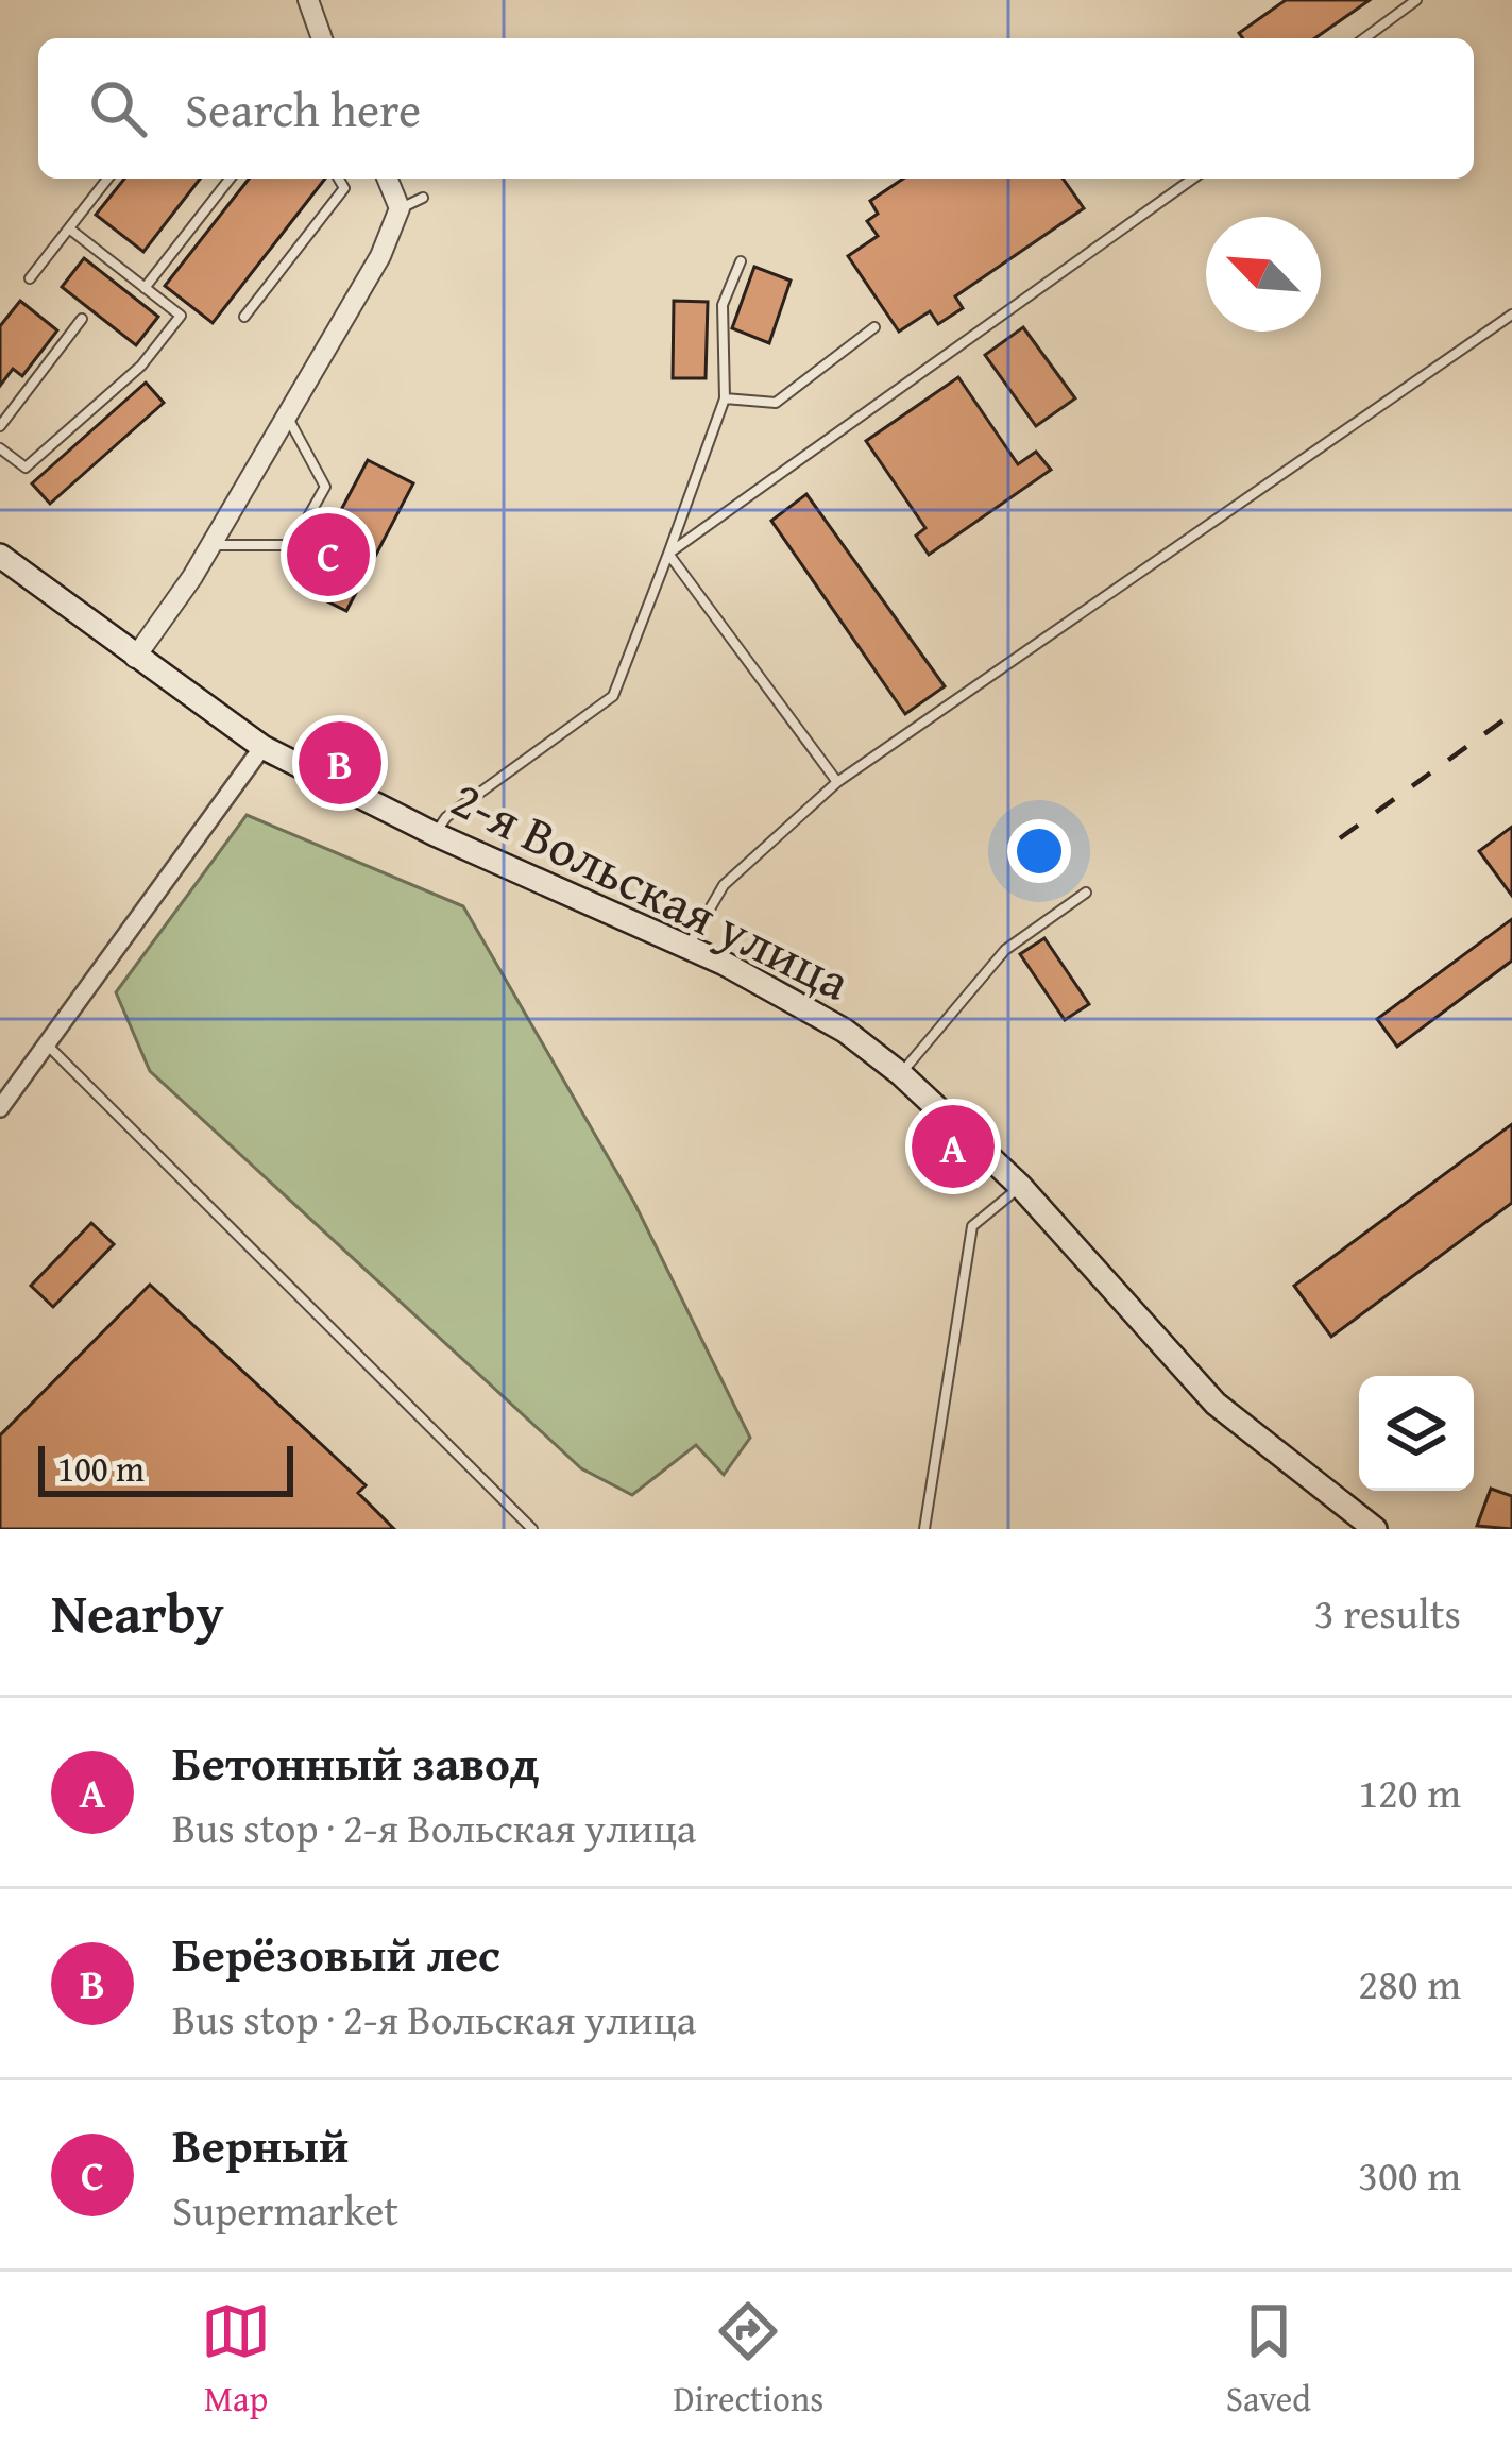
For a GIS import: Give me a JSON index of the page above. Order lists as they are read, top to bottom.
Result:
{
  "streets": {
    "main road": ["2-я Вольская улица"]
  },
  "scale_bar": "100 m",
  "north": "top left",
  "page": {
    "search": "Search here",
    "pins": ["C", "B", "A"],
    "scale": "100 m",
    "heading": ["Nearby", "3 results"],
    "list": [
      {
        "mark": "A",
        "name": "Бетонный завод",
        "note": "Bus stop · 2-я Вольская улица",
        "value": "120 m"
      },
      {
        "mark": "B",
        "name": "Берёзовый лес",
        "note": "Bus stop · 2-я Вольская улица",
        "value": "280 m"
      },
      {
        "mark": "C",
        "name": "Верный",
        "note": "Supermarket",
        "value": "300 m"
      }
    ],
    "nav": ["Map", "Directions", "Saved"]
  }
}
